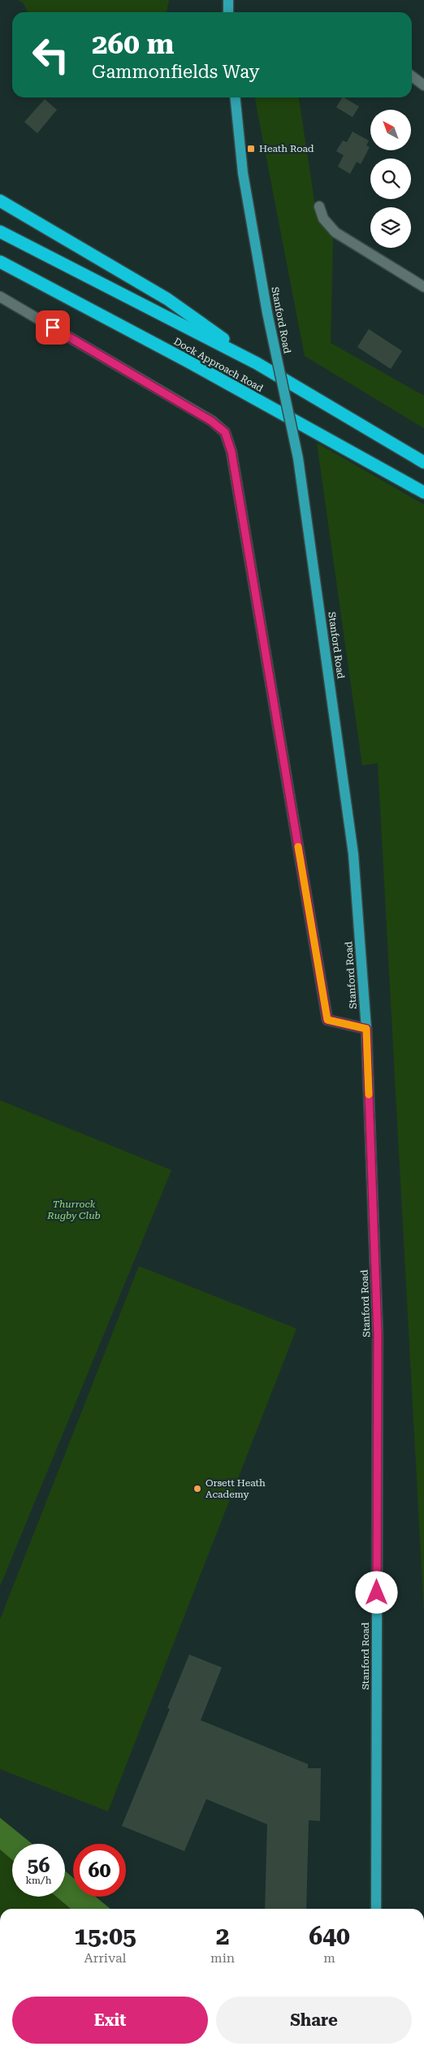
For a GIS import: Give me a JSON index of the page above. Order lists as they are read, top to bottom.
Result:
{
  "streets": {
    "highway": ["Dock Approach Road"],
    "main road": ["Stanford Road"]
  },
  "parks": ["Thurrock Rugby Club"],
  "places": {
    "transit": ["Heath Road"],
    "other": ["Orsett Heath Academy"]
  },
  "north": "top left",
  "page": {
    "turn": ["260 m", "Gammonfields Way"],
    "speed": "56 km/h",
    "limit": "60",
    "eta": [
      "15:05",
      "Arrival",
      "2",
      "min",
      "640",
      "m"
    ],
    "buttons": ["Exit", "Share"]
  }
}
